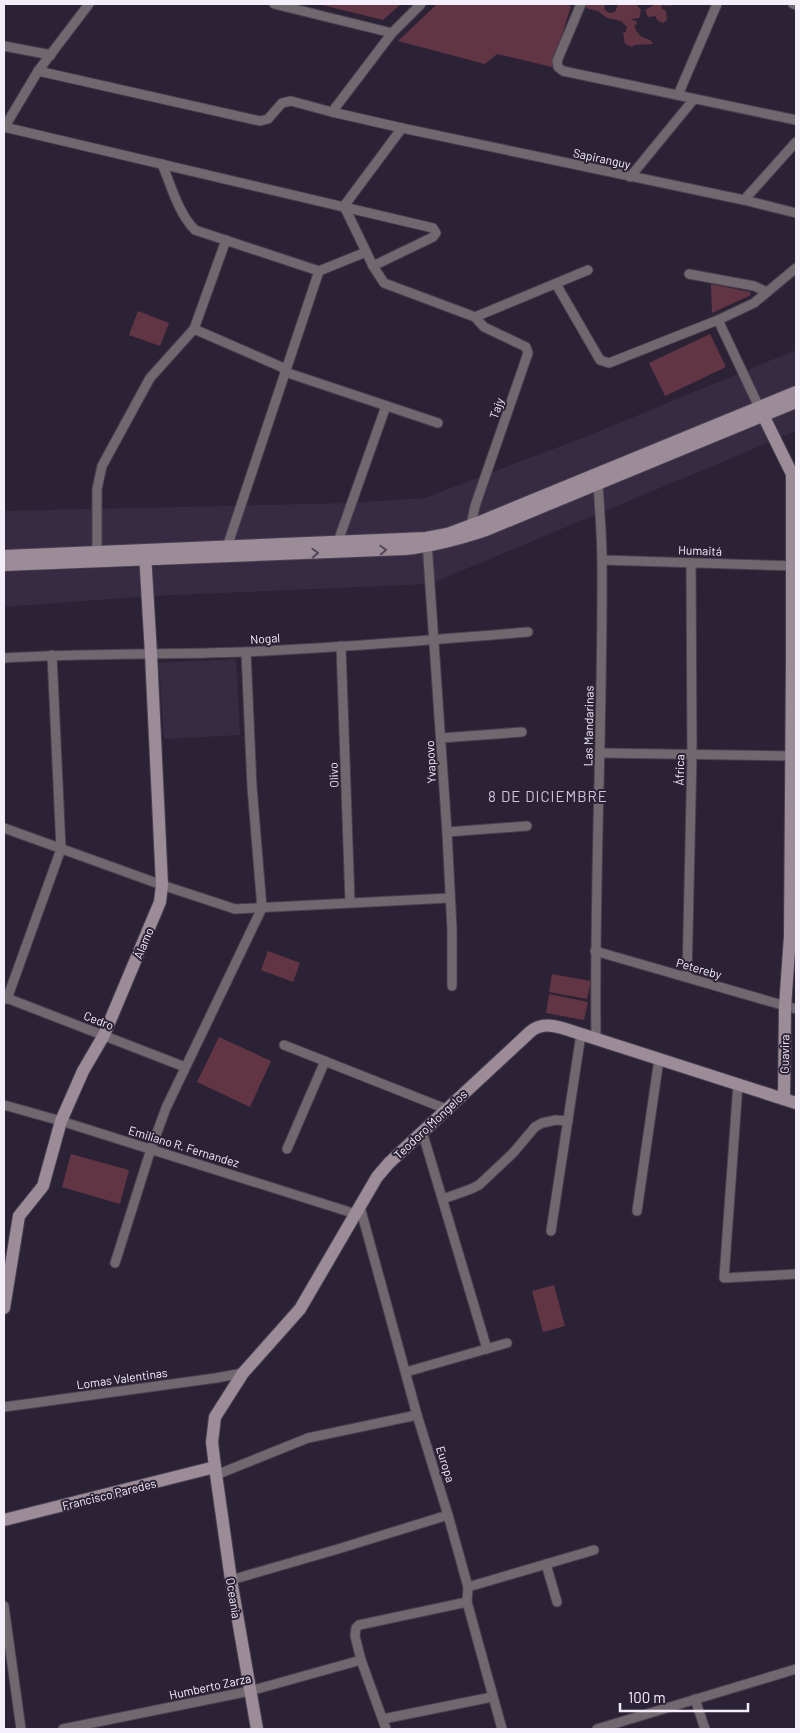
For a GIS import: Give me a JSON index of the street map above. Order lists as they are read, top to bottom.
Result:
{
  "streets": {
    "street": [
      "Sapiranguy",
      "Tajy",
      "Humaitá",
      "Nogal",
      "Las Mandarinas",
      "Yvapovo",
      "África",
      "Olivo",
      "Álamo",
      "Petereby",
      "Cedro",
      "Guavira",
      "Teodoro Mongelos",
      "Emiliano R. Fernandez",
      "Lomas Valentinas",
      "Europa",
      "Francisco Paredes",
      "Oceanía",
      "Humberto Zarza"
    ]
  },
  "crossings": [
    ["Humaitá", "Las Mandarinas"],
    ["Humaitá", "África"],
    ["Humaitá", "Guavira"],
    ["Nogal", "Yvapovo"],
    ["Nogal", "Olivo"],
    ["Nogal", "Álamo"],
    ["Las Mandarinas", "Petereby"],
    ["Las Mandarinas", "Teodoro Mongelos"],
    ["África", "Petereby"],
    ["Álamo", "Cedro"],
    ["Álamo", "Emiliano R. Fernandez"],
    ["Petereby", "Guavira"],
    ["Guavira", "Teodoro Mongelos"],
    ["Teodoro Mongelos", "Emiliano R. Fernandez"],
    ["Teodoro Mongelos", "Lomas Valentinas"],
    ["Teodoro Mongelos", "Europa"],
    ["Teodoro Mongelos", "Francisco Paredes"],
    ["Teodoro Mongelos", "Oceanía"],
    ["Emiliano R. Fernandez", "Europa"],
    ["Francisco Paredes", "Oceanía"],
    ["Oceanía", "Humberto Zarza"]
  ],
  "districts": ["8 DE DICIEMBRE"],
  "scale_bar": "100 m"
}
